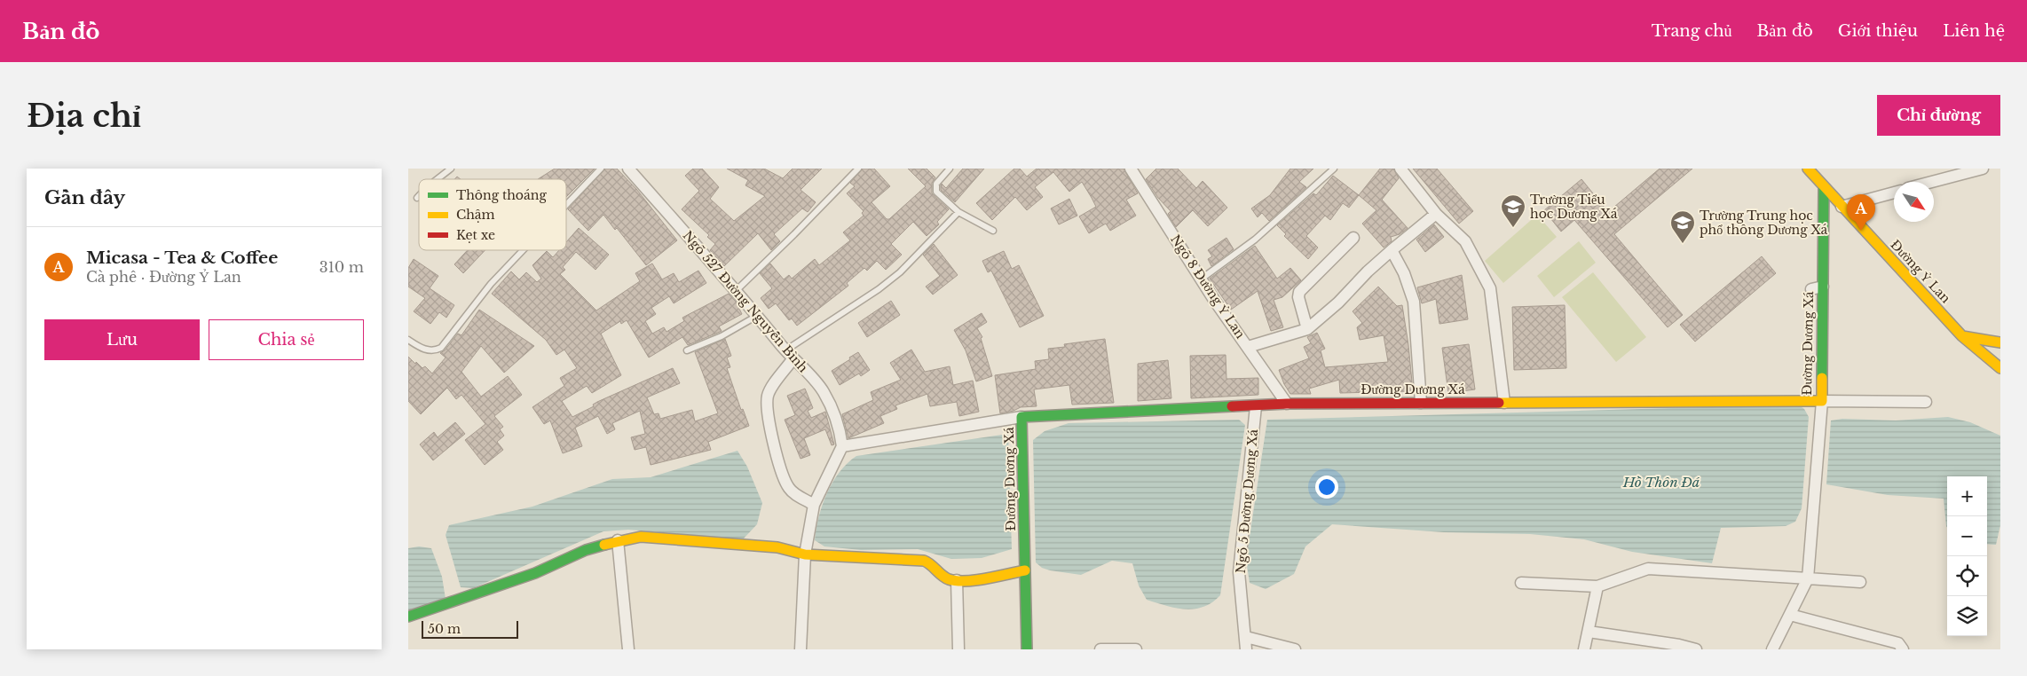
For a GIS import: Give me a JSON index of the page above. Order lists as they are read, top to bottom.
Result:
{
  "streets": {
    "street": [
      "Đường Ỷ Lan",
      "Ngõ 8 Đường Ỷ Lan",
      "Ngõ 527 Đường Nguyễn Bình",
      "Đường Dương Xá",
      "Ngõ 5 Đường Dương Xá"
    ]
  },
  "crossings": [
    ["Đường Ỷ Lan", "Đường Dương Xá"],
    ["Ngõ 8 Đường Ỷ Lan", "Đường Dương Xá"],
    ["Đường Dương Xá", "Ngõ 5 Đường Dương Xá"]
  ],
  "water": ["Hồ Thôn Đá"],
  "places": {
    "school or university": ["Trường Tiểu học Dương Xá", "Trường Trung học phổ thông Dương Xá"]
  },
  "legend": ["Thông thoáng", "Chậm", "Kẹt xe"],
  "scale_bar": "50 m",
  "north": "bottom right",
  "page": {
    "header": "Bản đồ",
    "nav": [
      "Trang chủ",
      "Bản đồ",
      "Giới thiệu",
      "Liên hệ"
    ],
    "buttons": [
      "Chỉ đường",
      ["Lưu", "Chia sẻ"]
    ],
    "title": "Địa chỉ",
    "heading": "Gần đây",
    "pins": "A",
    "list": [
      {
        "mark": "A",
        "name": "Micasa - Tea & Coffee",
        "note": "Cà phê · Đường Ỷ Lan",
        "value": "310 m"
      }
    ],
    "map_buttons": ["+", "−"],
    "scale": "50 m"
  }
}
